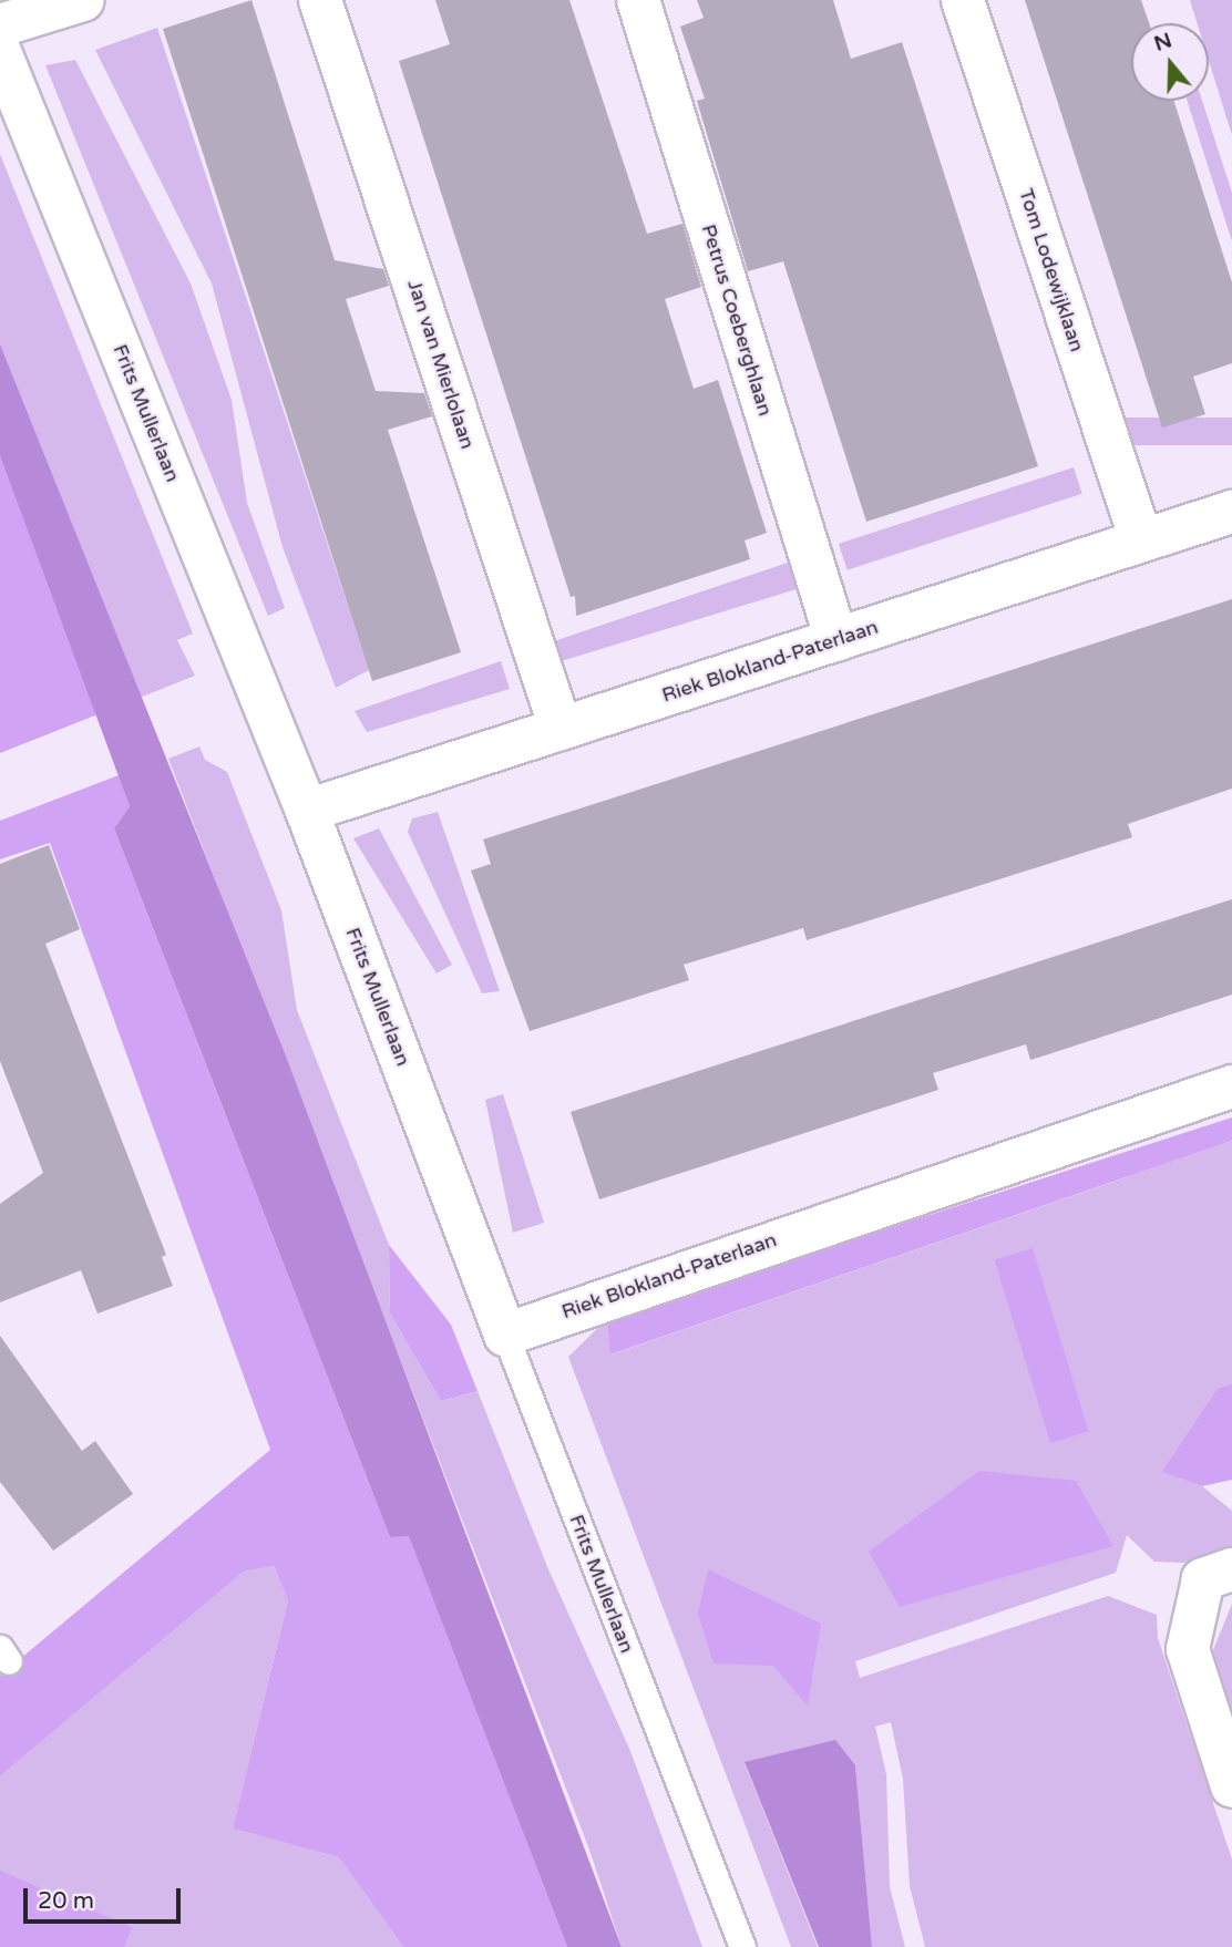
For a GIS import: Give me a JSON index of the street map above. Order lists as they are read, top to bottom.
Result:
{
  "streets": {
    "street": [
      "Tom Lodewijklaan",
      "Petrus Coeberghlaan",
      "Jan van Mierlolaan",
      "Frits Mullerlaan",
      "Riek Blokland-Paterlaan"
    ]
  },
  "crossings": [
    ["Tom Lodewijklaan", "Riek Blokland-Paterlaan"],
    ["Petrus Coeberghlaan", "Riek Blokland-Paterlaan"],
    ["Jan van Mierlolaan", "Riek Blokland-Paterlaan"],
    ["Frits Mullerlaan", "Riek Blokland-Paterlaan"]
  ],
  "scale_bar": "20 m",
  "north": "top"
}
